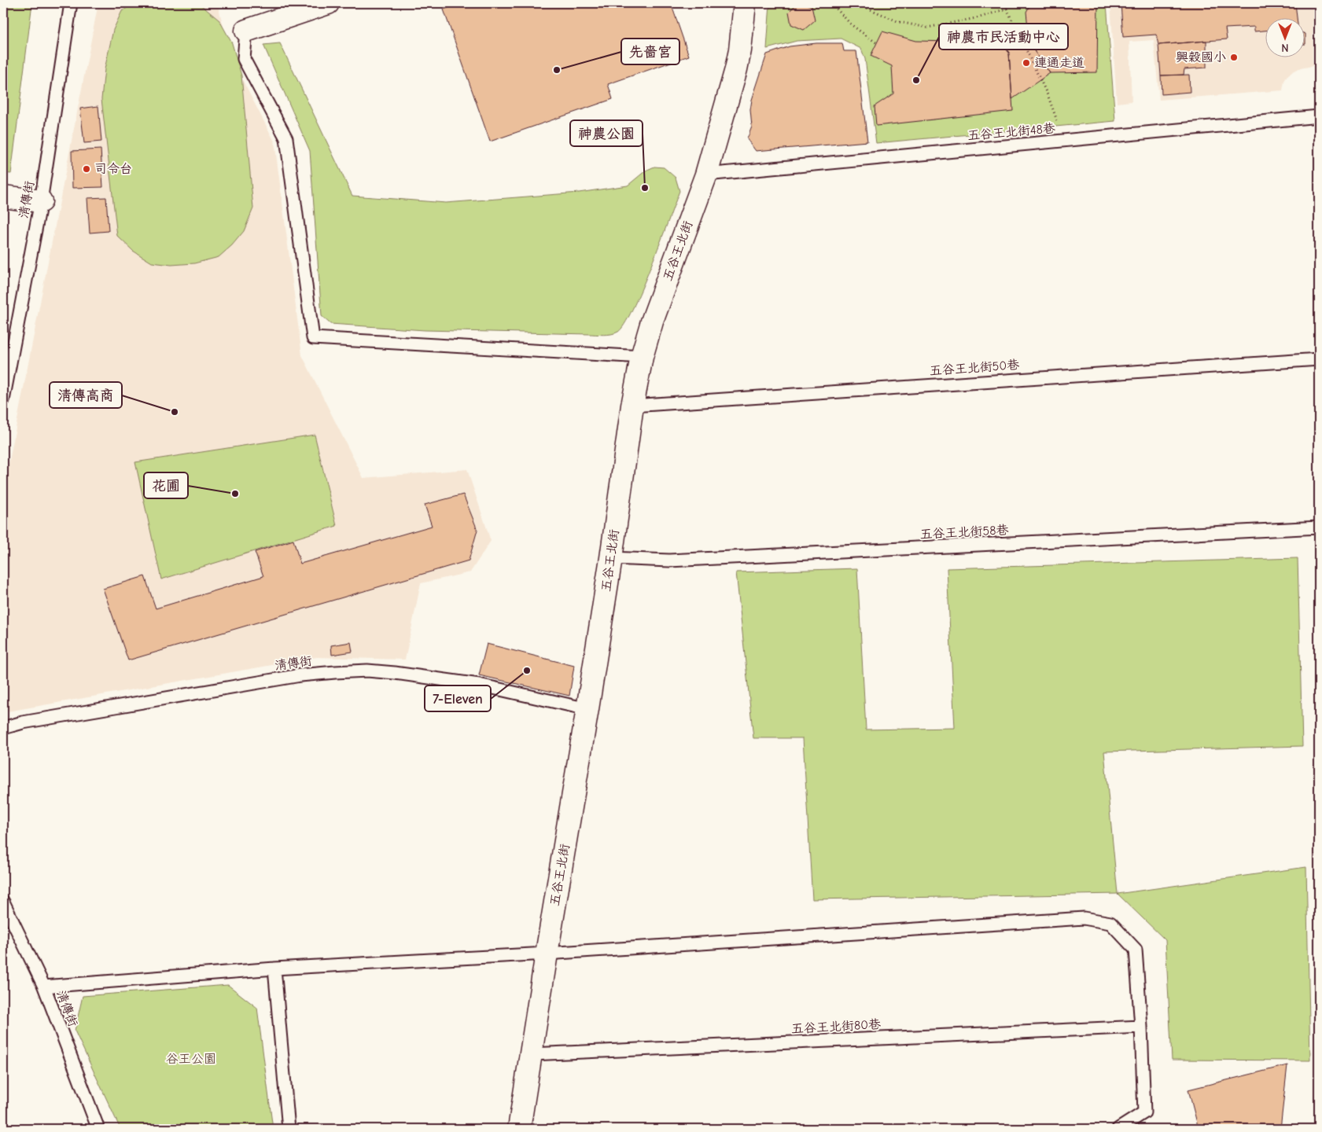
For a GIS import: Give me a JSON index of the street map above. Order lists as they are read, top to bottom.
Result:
{
  "streets": {
    "street": ["五谷王北街"],
    "lane": [
      "五谷王北街48巷",
      "清傳街",
      "五谷王北街50巷",
      "五谷王北街58巷",
      "五谷王北街80巷"
    ]
  },
  "crossings": [
    ["五谷王北街48巷", "五谷王北街"],
    ["清傳街", "五谷王北街"],
    ["五谷王北街", "五谷王北街50巷"],
    ["五谷王北街", "五谷王北街58巷"],
    ["五谷王北街", "五谷王北街80巷"]
  ],
  "parks": ["谷王公園"],
  "places": [
    "興穀國小",
    "連通走道",
    "先嗇宮",
    "神農市民活動中心",
    "司令台",
    "神農公園",
    "清傳高商",
    "花圃",
    "7-Eleven"
  ],
  "north": "bottom"
}
